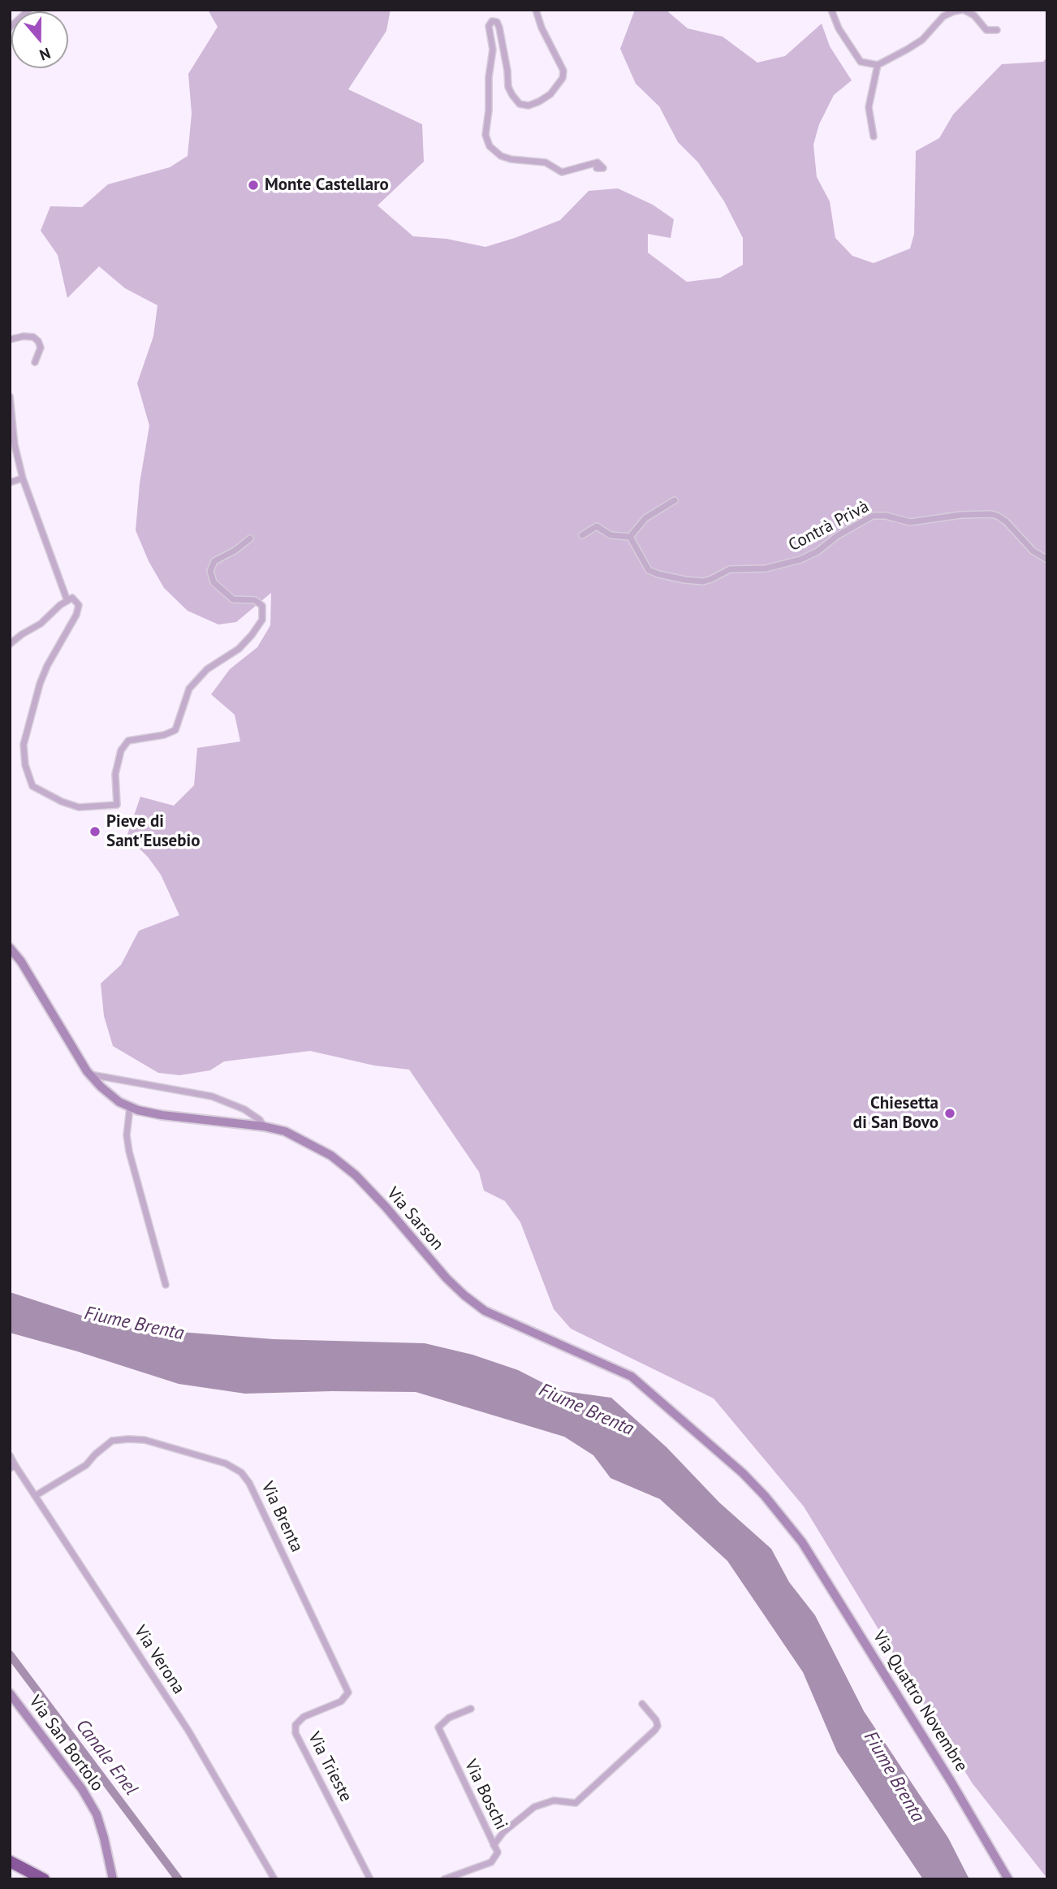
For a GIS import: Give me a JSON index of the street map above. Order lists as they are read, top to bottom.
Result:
{
  "streets": {
    "street": [
      "Contrà Privà",
      "Via Sarson",
      "Via Brenta",
      "Via Verona",
      "Via Quattro Novembre",
      "Via San Bortolo",
      "Via Trieste",
      "Via Boschi"
    ]
  },
  "crossings": [
    ["Via Sarson", "Via Quattro Novembre"],
    ["Via Brenta", "Via Verona"],
    ["Via Brenta", "Via Trieste"]
  ],
  "water": ["Fiume Brenta", "Canale Enel"],
  "places": ["Monte Castellaro", "Pieve di Sant'Eusebio", "Chiesetta di San Bovo"],
  "north": "bottom"
}
